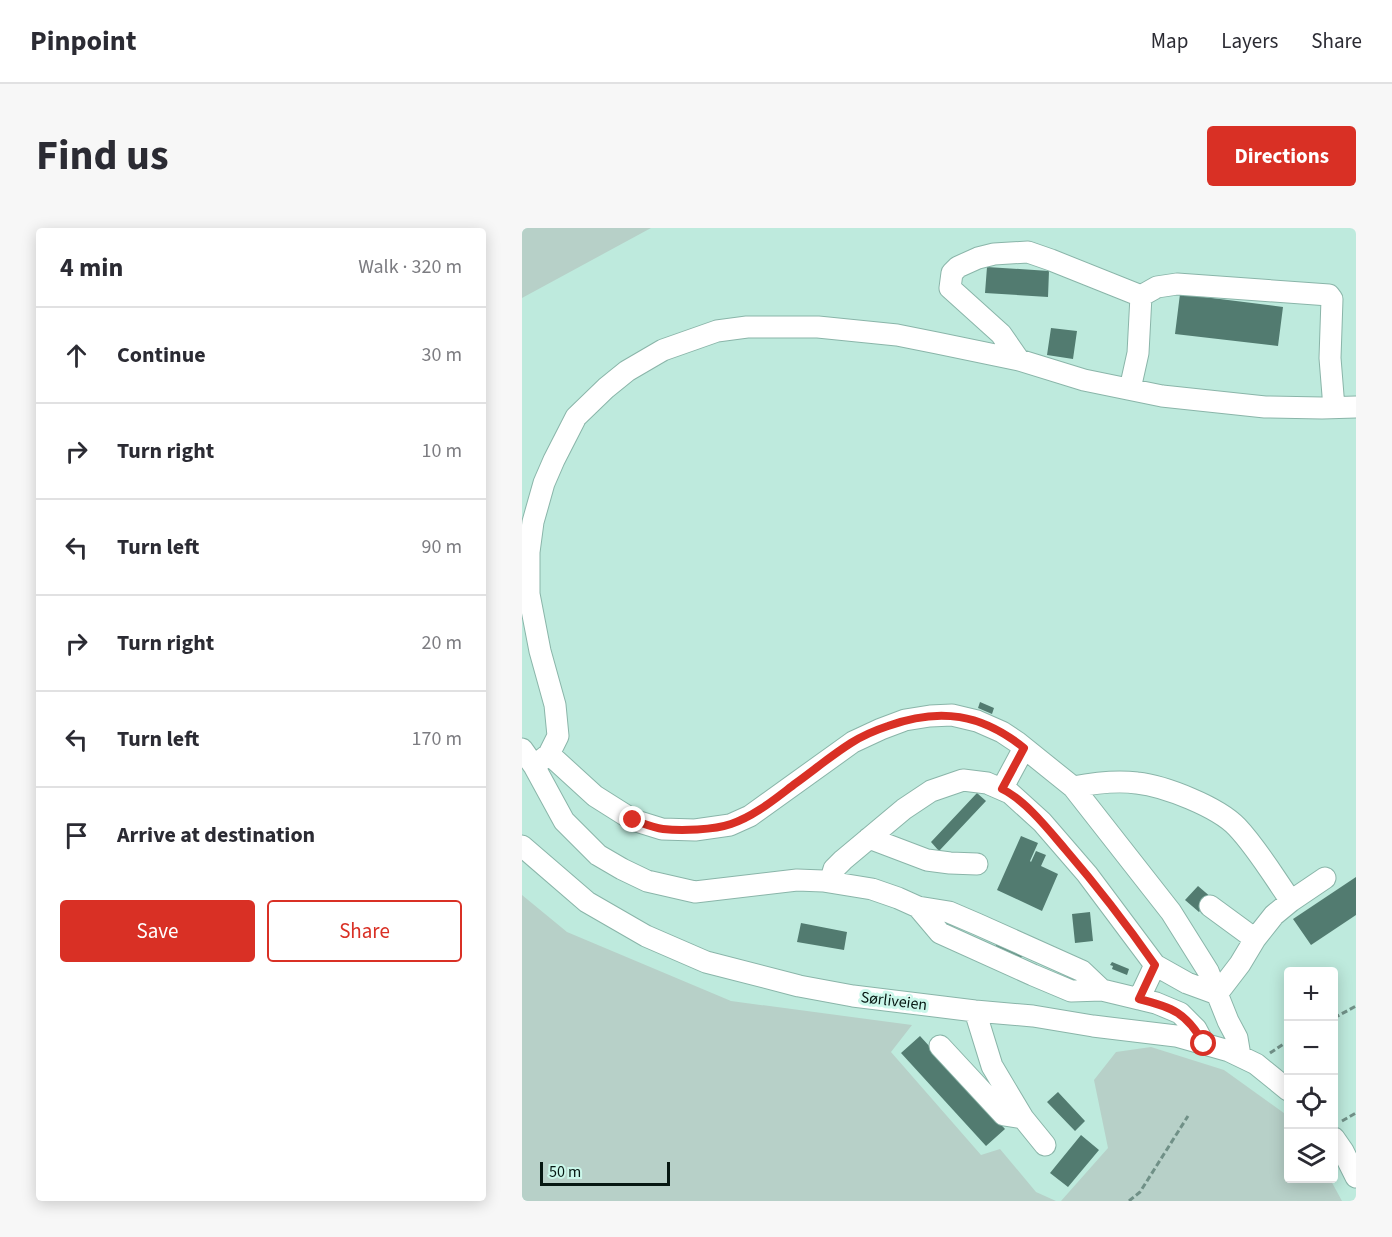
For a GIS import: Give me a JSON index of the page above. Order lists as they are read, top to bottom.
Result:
{
  "streets": {
    "street": ["Sørliveien"]
  },
  "scale_bar": "50 m",
  "page": {
    "header": "Pinpoint",
    "nav": ["Map", "Layers", "Share"],
    "title": "Find us",
    "buttons": [
      "Directions",
      ["Save", "Share"]
    ],
    "heading": ["4 min", "Walk · 320 m"],
    "list": [
      ["Continue", "30 m"],
      ["Turn right", "10 m"],
      ["Turn left", "90 m"],
      ["Turn right", "20 m"],
      ["Turn left", "170 m"],
      "Arrive at destination"
    ],
    "map_buttons": ["+", "−"],
    "scale": "50 m"
  }
}
